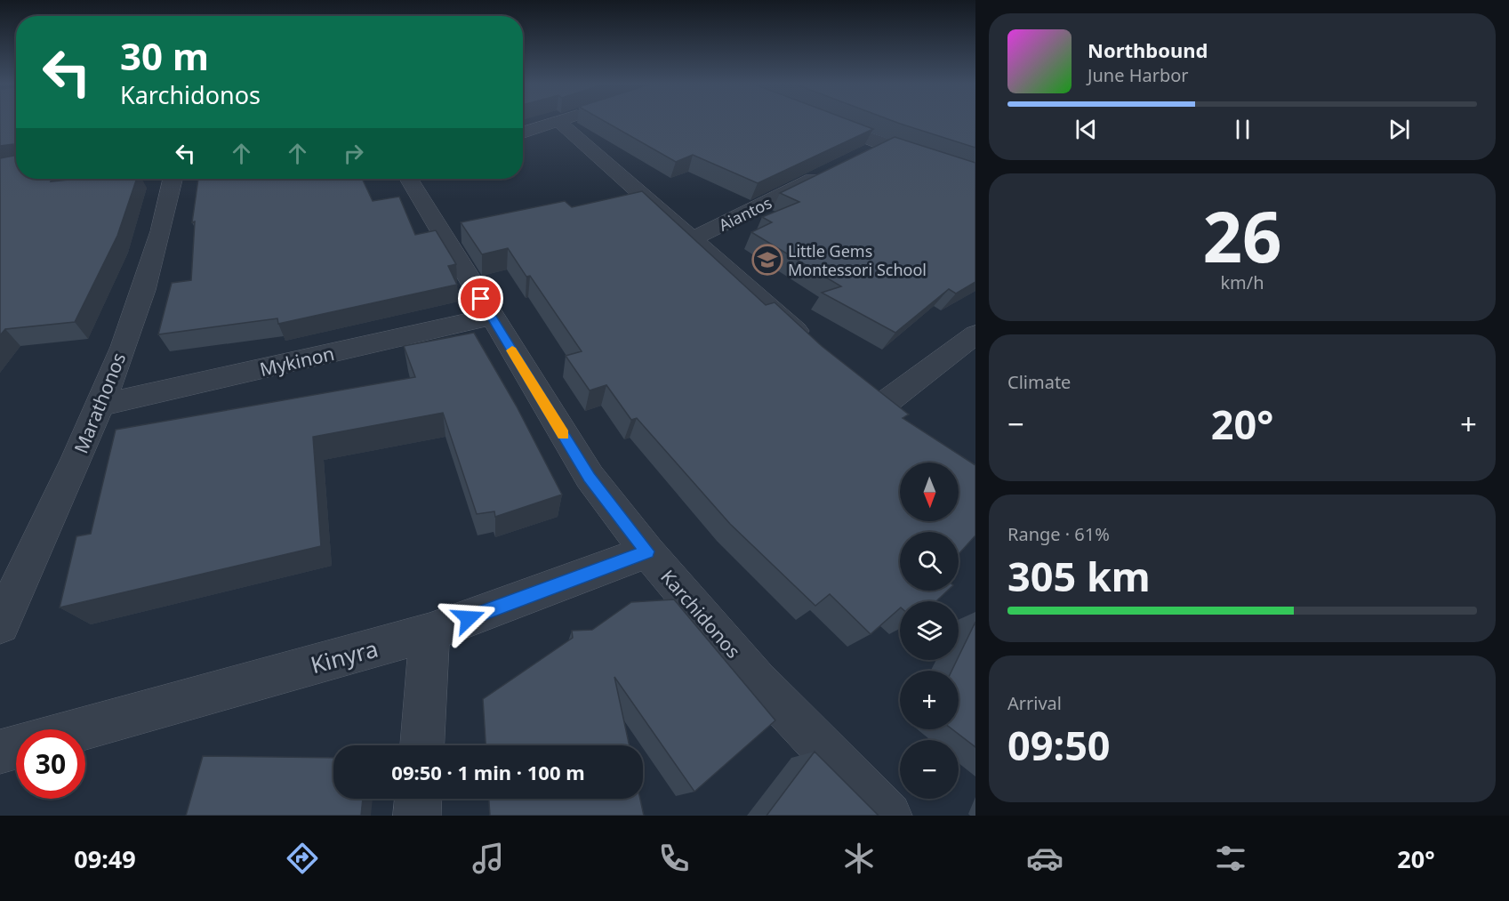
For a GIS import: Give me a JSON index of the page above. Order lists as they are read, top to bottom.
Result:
{
  "streets": {
    "street": [
      "Aiantos",
      "Mykinon",
      "Marathonos",
      "Karchidonos",
      "Kinyra"
    ]
  },
  "crossings": [
    ["Mykinon", "Marathonos"],
    ["Mykinon", "Karchidonos"],
    ["Karchidonos", "Kinyra"]
  ],
  "places": {
    "school or university": ["Little Gems Montessori School"]
  },
  "north": "bottom",
  "page": {
    "turn": ["30 m", "Karchidonos"],
    "song": ["Northbound", "June Harbor"],
    "tile": [
      ["26", "km/h"],
      "Climate",
      ["Range · 61%", "305 km"],
      ["Arrival", "09:50"]
    ],
    "heat": ["−", "20°", "+"],
    "map_buttons": ["+", "−"],
    "limit": "30",
    "trip": "09:50 · 1 min · 100 m",
    "tabs": ["09:49", "20°"]
  }
}
